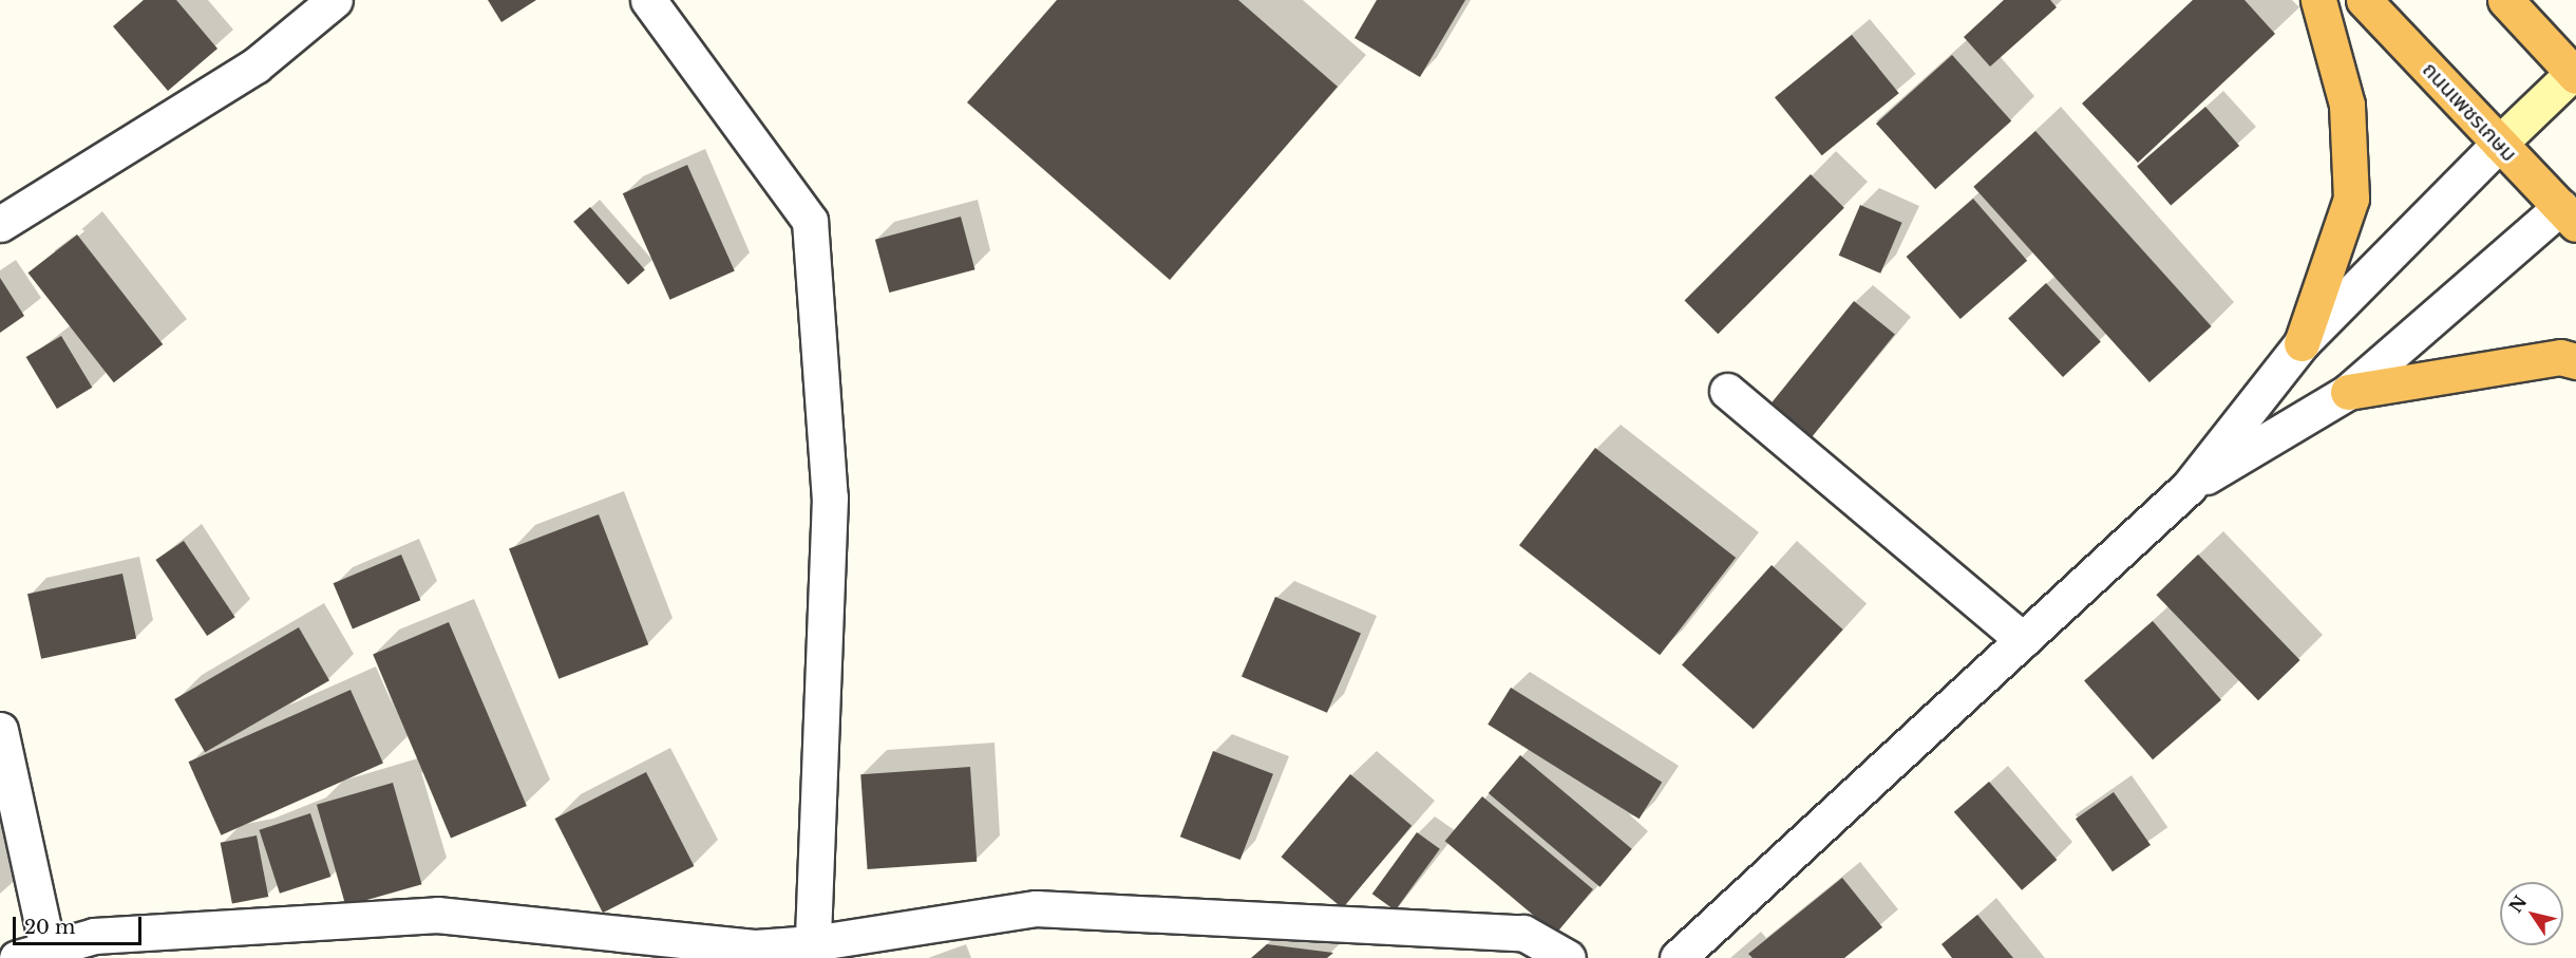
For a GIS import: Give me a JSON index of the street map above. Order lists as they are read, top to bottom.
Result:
{
  "streets": {
    "highway": ["ถนนเพชรเกษม"]
  },
  "scale_bar": "20 m",
  "north": "top left"
}
